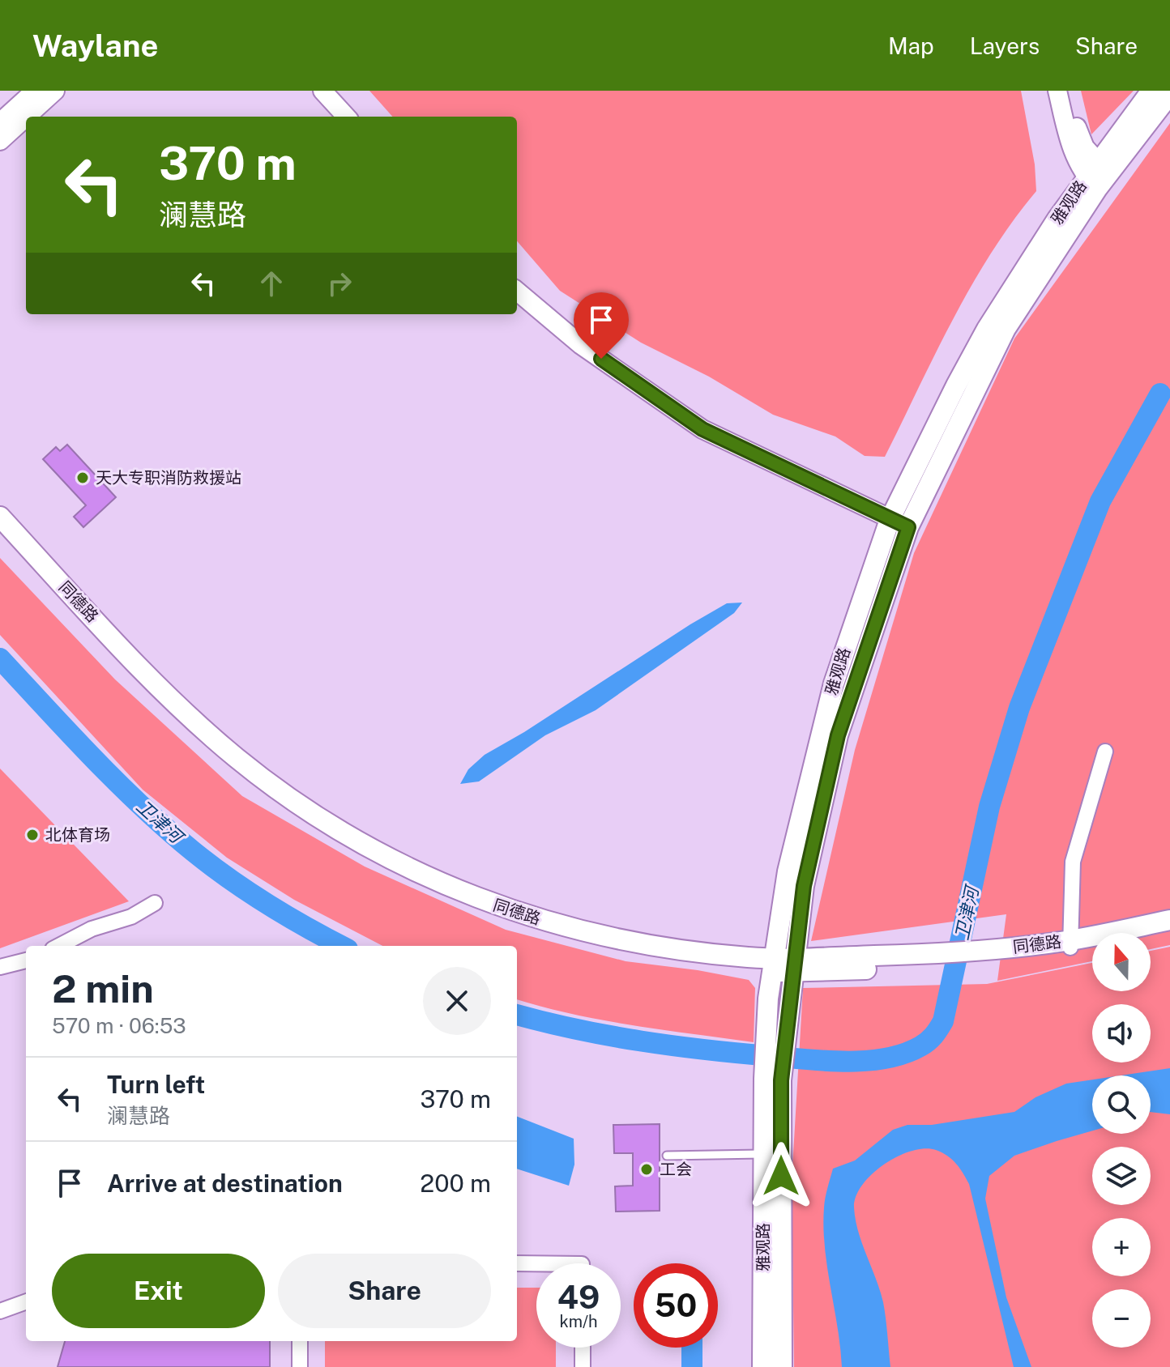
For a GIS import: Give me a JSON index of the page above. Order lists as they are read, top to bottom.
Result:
{
  "streets": {
    "main road": ["雅观路", "同德路"]
  },
  "crossings": [
    ["雅观路", "同德路"]
  ],
  "water": ["卫津河"],
  "places": ["天大专职消防救援站", "北体育场", "工会"],
  "north": "top",
  "page": {
    "header": "Waylane",
    "nav": ["Map", "Layers", "Share"],
    "turn": ["370 m", "澜慧路"],
    "map_buttons": ["+", "−"],
    "heading": ["2 min", "570 m · 06:53"],
    "list": [
      {
        "name": "Turn left",
        "note": "澜慧路",
        "value": "370 m"
      },
      {
        "name": "Arrive at destination",
        "value": "200 m"
      }
    ],
    "buttons": ["Exit", "Share"],
    "speed": "49 km/h",
    "limit": "50"
  }
}
